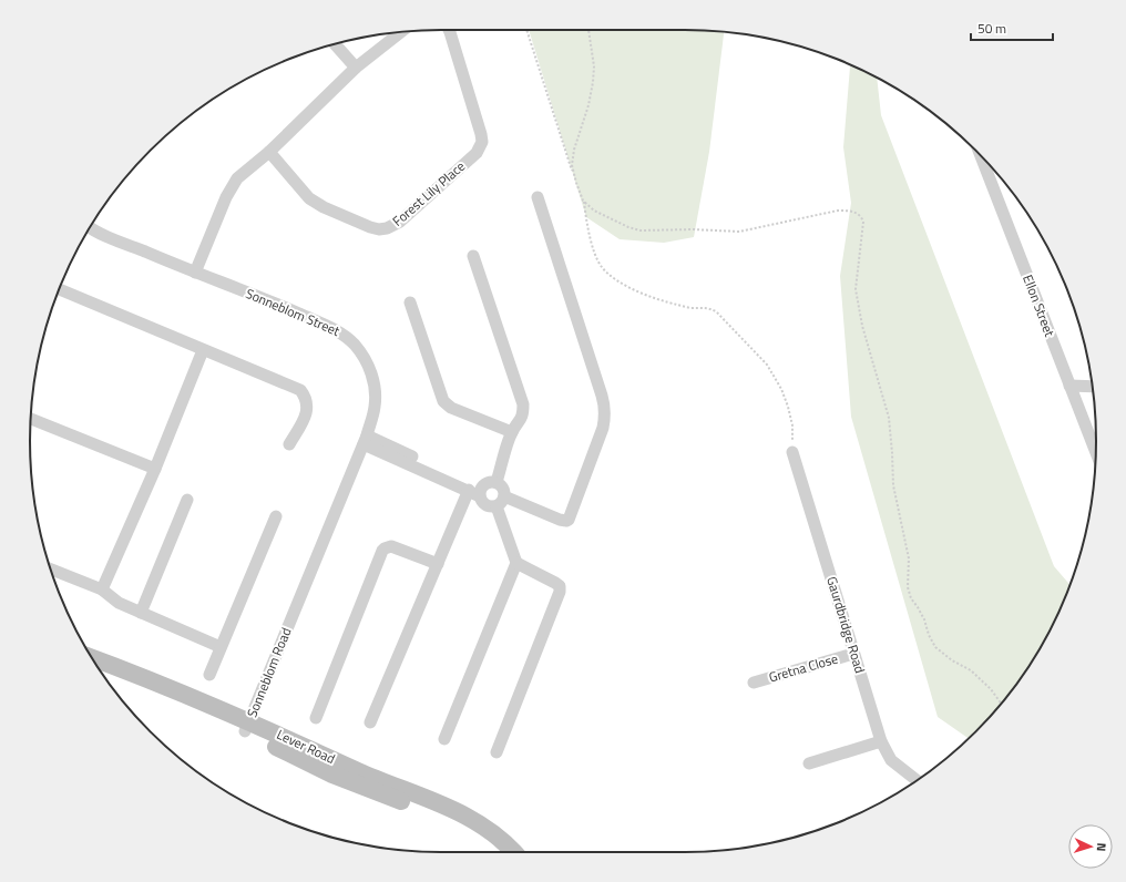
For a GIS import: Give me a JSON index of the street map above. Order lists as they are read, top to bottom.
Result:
{
  "streets": {
    "main road": ["Lever Road"],
    "street": [
      "Forest Lily Place",
      "Ellon Street",
      "Sonneblom Street",
      "Gaurdbridge Road",
      "Gretna Close",
      "Sonneblom Road"
    ]
  },
  "crossings": [
    ["Sonneblom Street", "Sonneblom Road"],
    ["Gaurdbridge Road", "Gretna Close"],
    ["Sonneblom Road", "Lever Road"]
  ],
  "scale_bar": "50 m",
  "north": "right"
}
